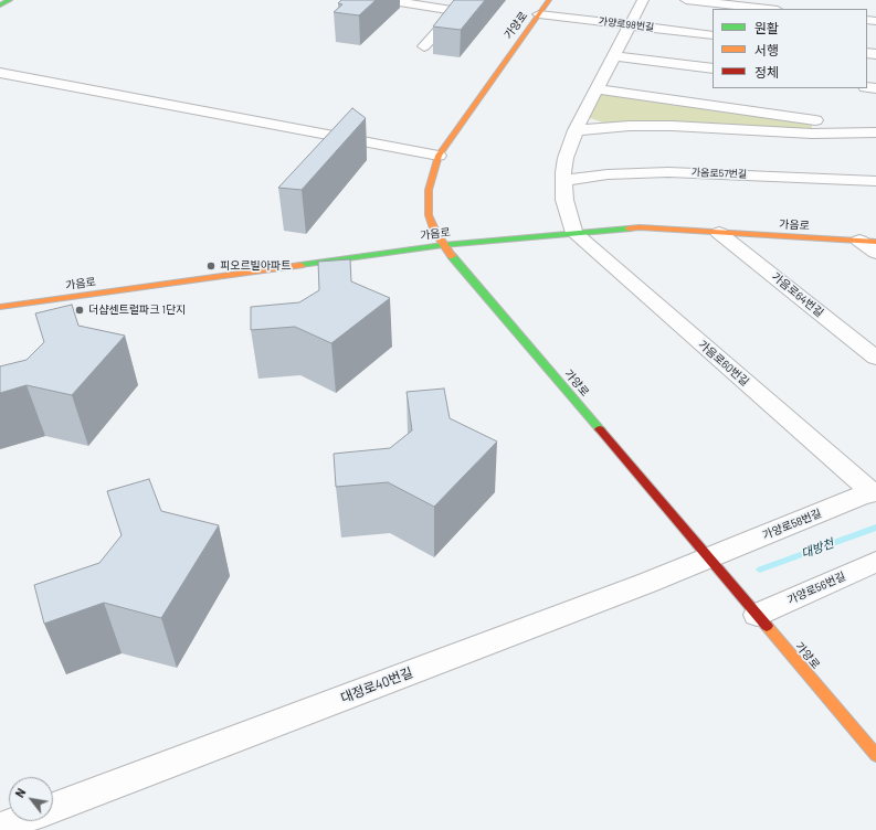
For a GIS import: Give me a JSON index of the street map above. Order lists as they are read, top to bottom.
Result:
{
  "streets": {
    "street": [
      "가양로98번길",
      "가양로",
      "가음로57번길",
      "가음로",
      "가음로64번길",
      "가음로60번길",
      "가양로58번길",
      "가양로56번길",
      "대정로40번길"
    ]
  },
  "crossings": [
    ["가양로98번길", "가양로"],
    ["가양로", "가음로"],
    ["가양로", "가양로58번길"],
    ["가양로", "가양로56번길"],
    ["가양로", "대정로40번길"],
    ["가음로", "가음로64번길"],
    ["가음로", "가음로60번길"],
    ["가음로60번길", "가양로58번길"],
    ["가양로58번길", "대정로40번길"]
  ],
  "water": ["대방천"],
  "places": ["피오르빌아파트", "더샵센트럴파크 1단지"],
  "legend": ["원활", "서행", "정체"],
  "north": "top left"
}
